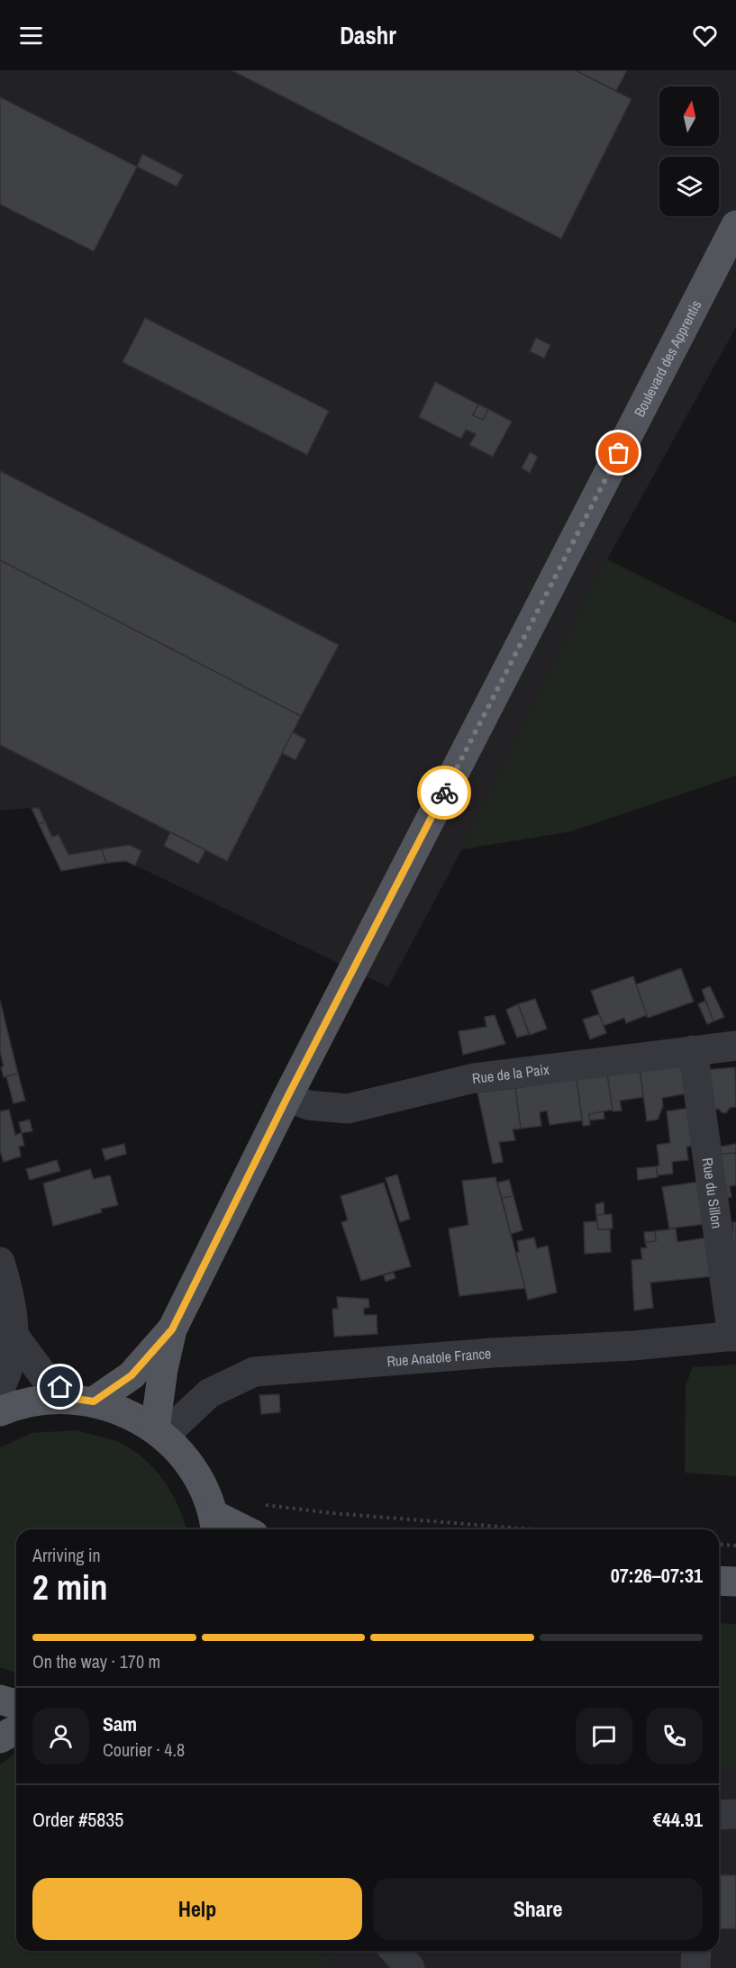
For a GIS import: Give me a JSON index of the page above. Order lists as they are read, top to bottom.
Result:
{
  "streets": {
    "main road": ["Boulevard des Apprentis"],
    "street": ["Rue de la Paix", "Rue du Sillon", "Rue Anatole France"]
  },
  "crossings": [
    ["Boulevard des Apprentis", "Rue de la Paix"],
    ["Boulevard des Apprentis", "Rue Anatole France"],
    ["Rue de la Paix", "Rue du Sillon"],
    ["Rue du Sillon", "Rue Anatole France"]
  ],
  "north": "top",
  "page": {
    "header": "Dashr",
    "heading": ["2 min", "Arriving in", "07:26–07:31"],
    "panel": [
      "Sam",
      "Courier · 4.8",
      "Order #5835",
      "€44.91"
    ],
    "bar": "On the way · 170 m",
    "buttons": ["Help", "Share"]
  }
}
